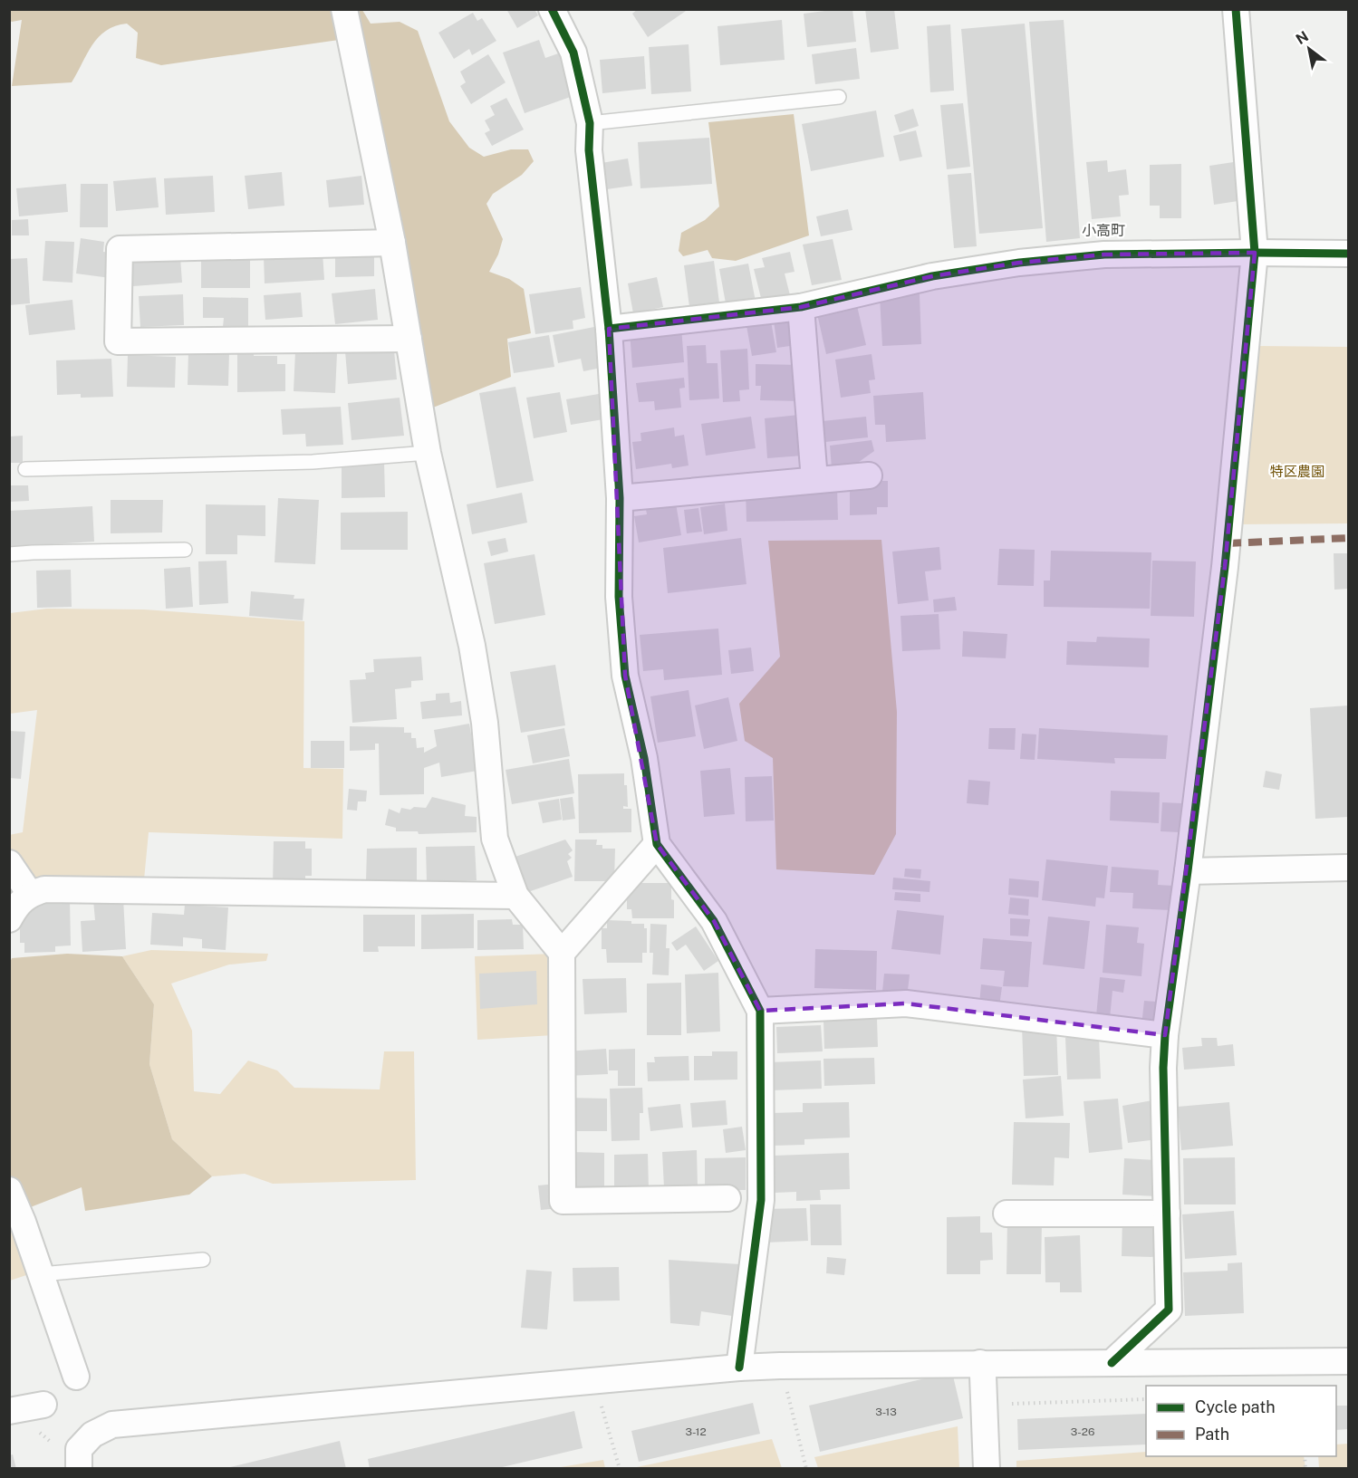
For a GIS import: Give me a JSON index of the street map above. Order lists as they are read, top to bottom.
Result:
{
  "districts": ["小高町"],
  "parks": ["特区農園"],
  "house_numbers": ["3-13", "3-12", "3-26"],
  "legend": ["Cycle path", "Path"],
  "north": "top left"
}
